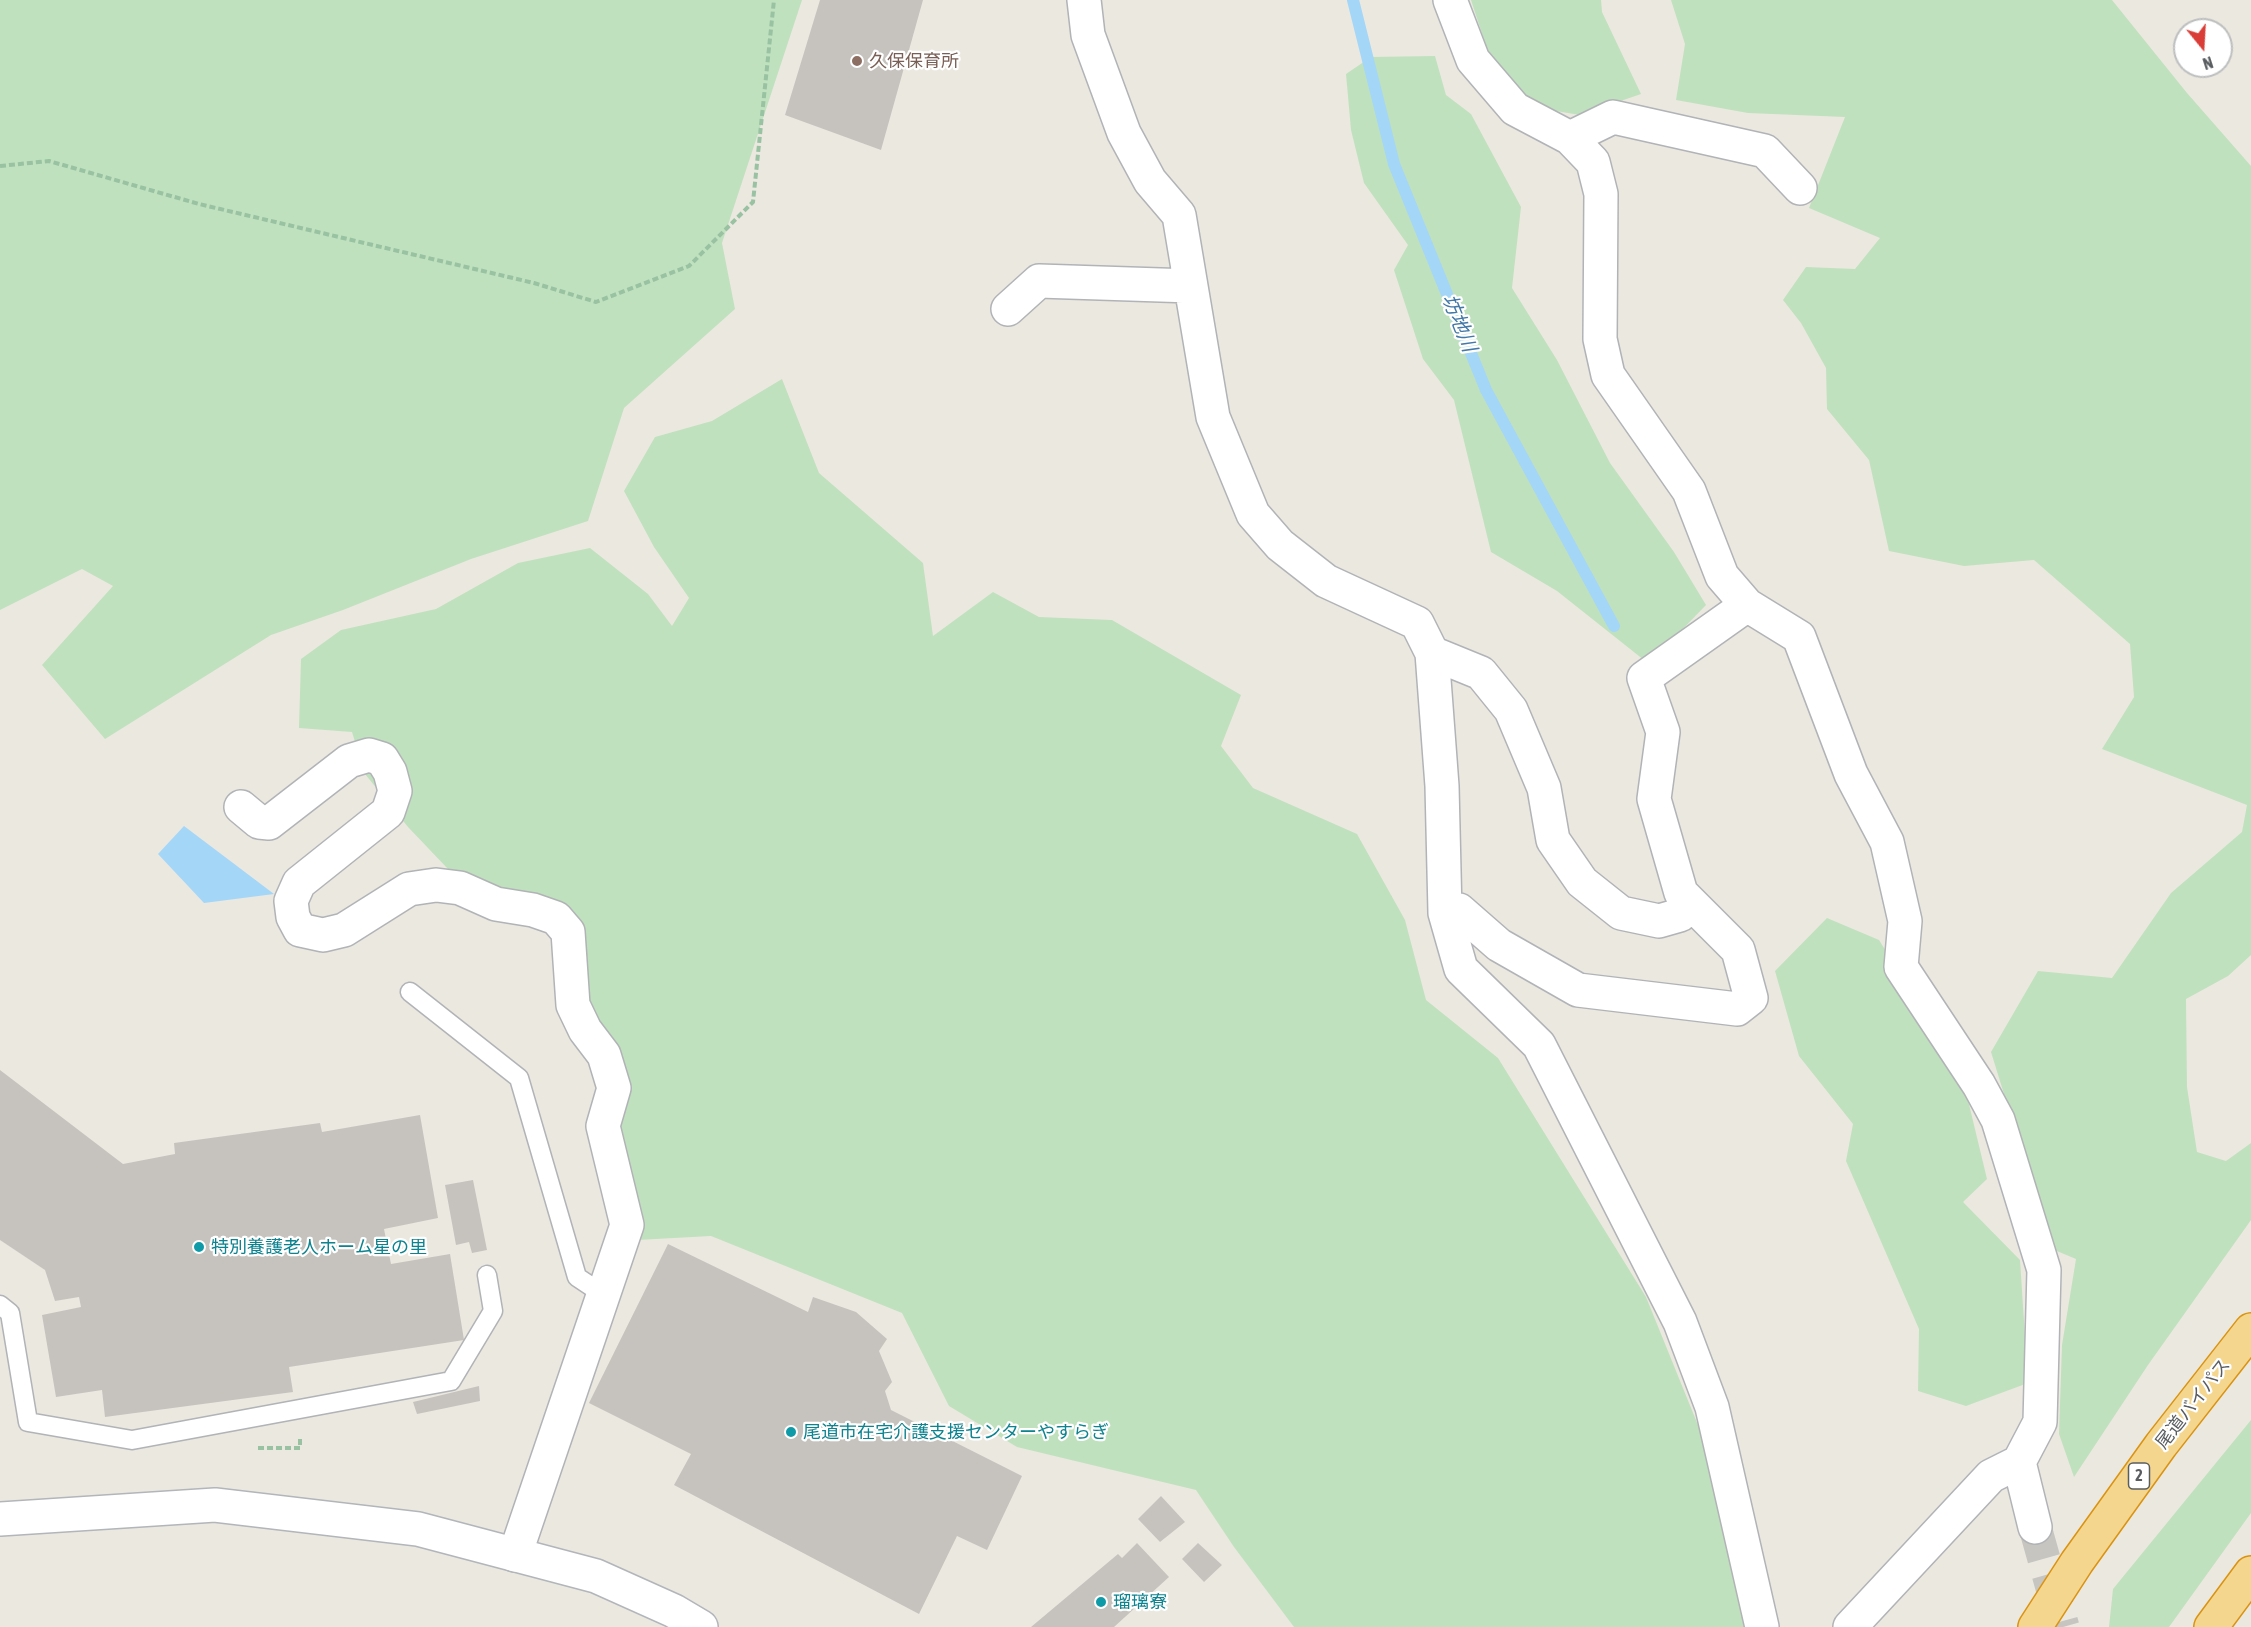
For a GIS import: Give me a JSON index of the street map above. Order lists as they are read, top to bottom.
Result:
{
  "streets": {
    "highway": ["尾道バイパス", "2"]
  },
  "water": ["坊地川"],
  "places": [
    "久保保育所",
    "特別養護老人ホーム星の里",
    "尾道市在宅介護支援センターやすらぎ",
    "瑠璃寮"
  ],
  "north": "bottom"
}
